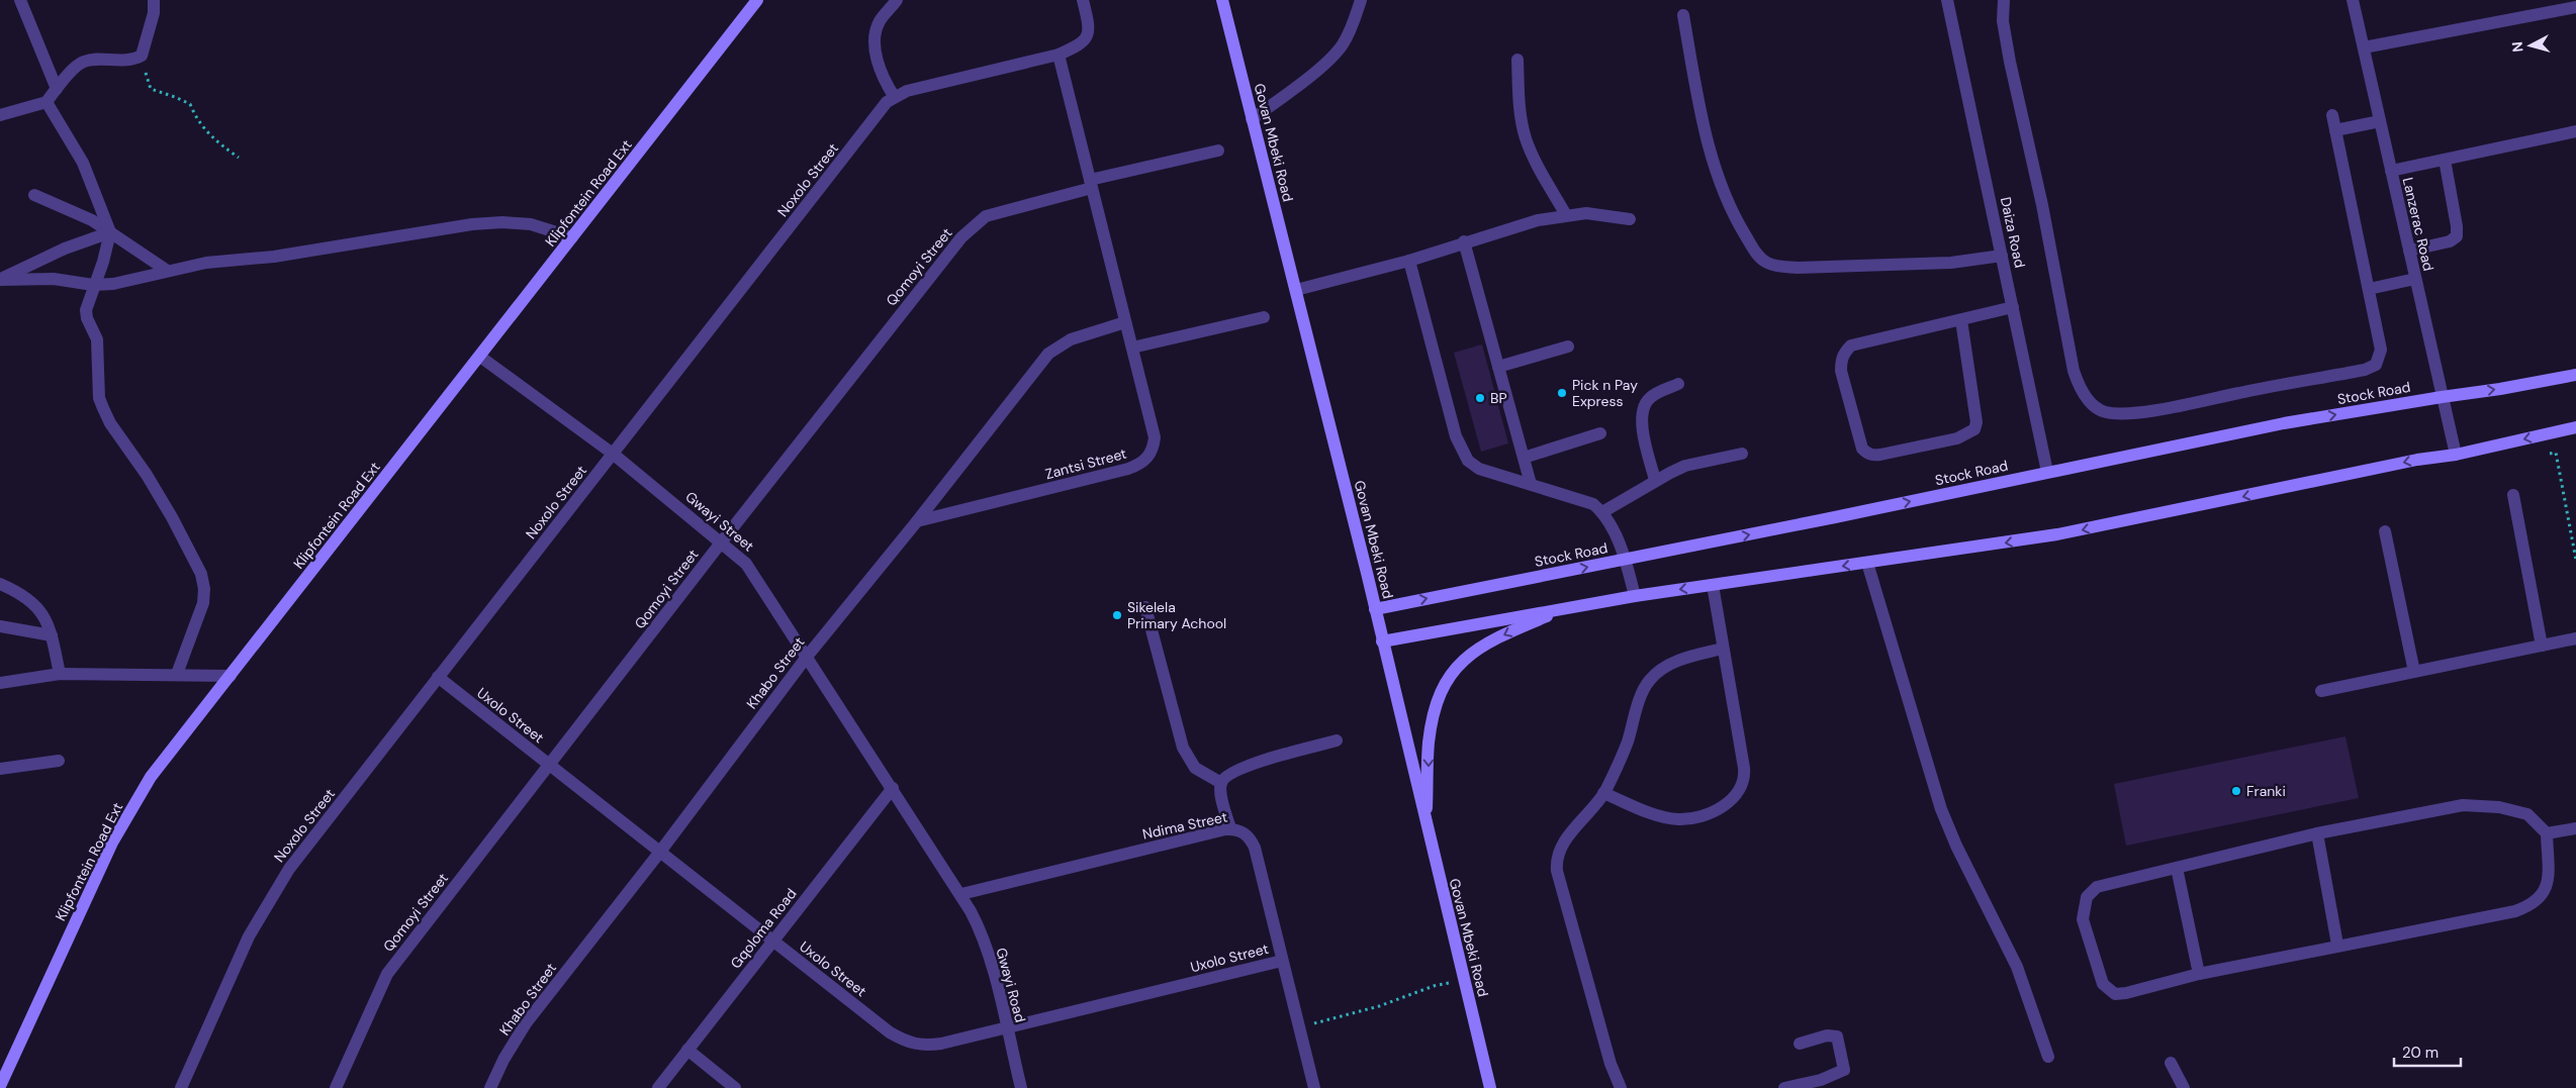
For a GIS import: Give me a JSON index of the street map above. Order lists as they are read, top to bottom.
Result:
{
  "streets": {
    "main road": ["Govan Mbeki Road", "Klipfontein Road Ext", "Stock Road"],
    "street": [
      "Noxolo Street",
      "Lanzerac Road",
      "Daiza Road",
      "Qomoyi Street",
      "Zantsi Street",
      "Gwayi Street",
      "Khabo Street",
      "Uxolo Street",
      "Ndima Street",
      "Gqoloma Road",
      "Gwayi Road"
    ]
  },
  "crossings": [
    ["Govan Mbeki Road", "Stock Road"],
    ["Noxolo Street", "Gwayi Street"],
    ["Noxolo Street", "Uxolo Street"],
    ["Klipfontein Road Ext", "Gwayi Street"],
    ["Lanzerac Road", "Stock Road"],
    ["Daiza Road", "Stock Road"],
    ["Qomoyi Street", "Zantsi Street"],
    ["Qomoyi Street", "Gwayi Street"],
    ["Qomoyi Street", "Uxolo Street"],
    ["Zantsi Street", "Khabo Street"],
    ["Gwayi Street", "Khabo Street"],
    ["Gwayi Street", "Ndima Street"],
    ["Gwayi Street", "Gqoloma Road"],
    ["Gwayi Street", "Gwayi Road"],
    ["Khabo Street", "Uxolo Street"],
    ["Uxolo Street", "Ndima Street"],
    ["Uxolo Street", "Gqoloma Road"],
    ["Uxolo Street", "Gwayi Road"],
    ["Ndima Street", "Gwayi Road"]
  ],
  "places": [
    "Pick n Pay Express",
    "BP",
    "Sikelela Primary Achool",
    "Franki"
  ],
  "scale_bar": "20 m",
  "north": "left"
}
